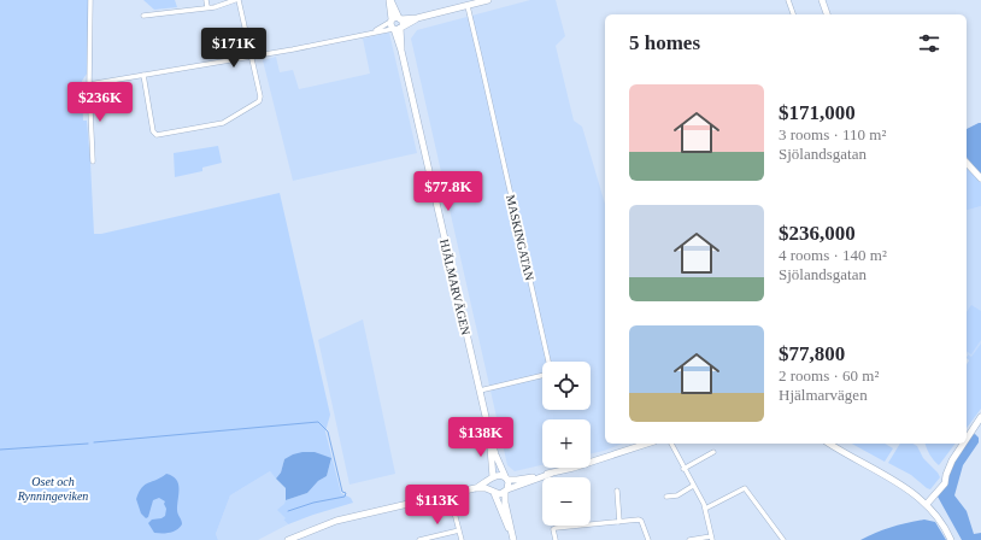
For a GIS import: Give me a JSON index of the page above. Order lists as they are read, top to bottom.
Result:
{
  "streets": {
    "street": ["MASKINGATAN", "HJÄLMARVÄGEN"]
  },
  "crossings": [
    ["MASKINGATAN", "HJÄLMARVÄGEN"]
  ],
  "parks": ["Oset och Rynningeviken"],
  "page": {
    "heading": "5 homes",
    "price": [
      "$171K",
      "$236K",
      "$77.8K",
      "$138K",
      "$113K"
    ],
    "list": [
      {
        "name": "$171,000",
        "note": "3 rooms · 110 m² · Sjölandsgatan"
      },
      {
        "name": "$236,000",
        "note": "4 rooms · 140 m² · Sjölandsgatan"
      },
      {
        "name": "$77,800",
        "note": "2 rooms · 60 m² · Hjälmarvägen"
      }
    ],
    "map_buttons": ["+", "−"]
  }
}
